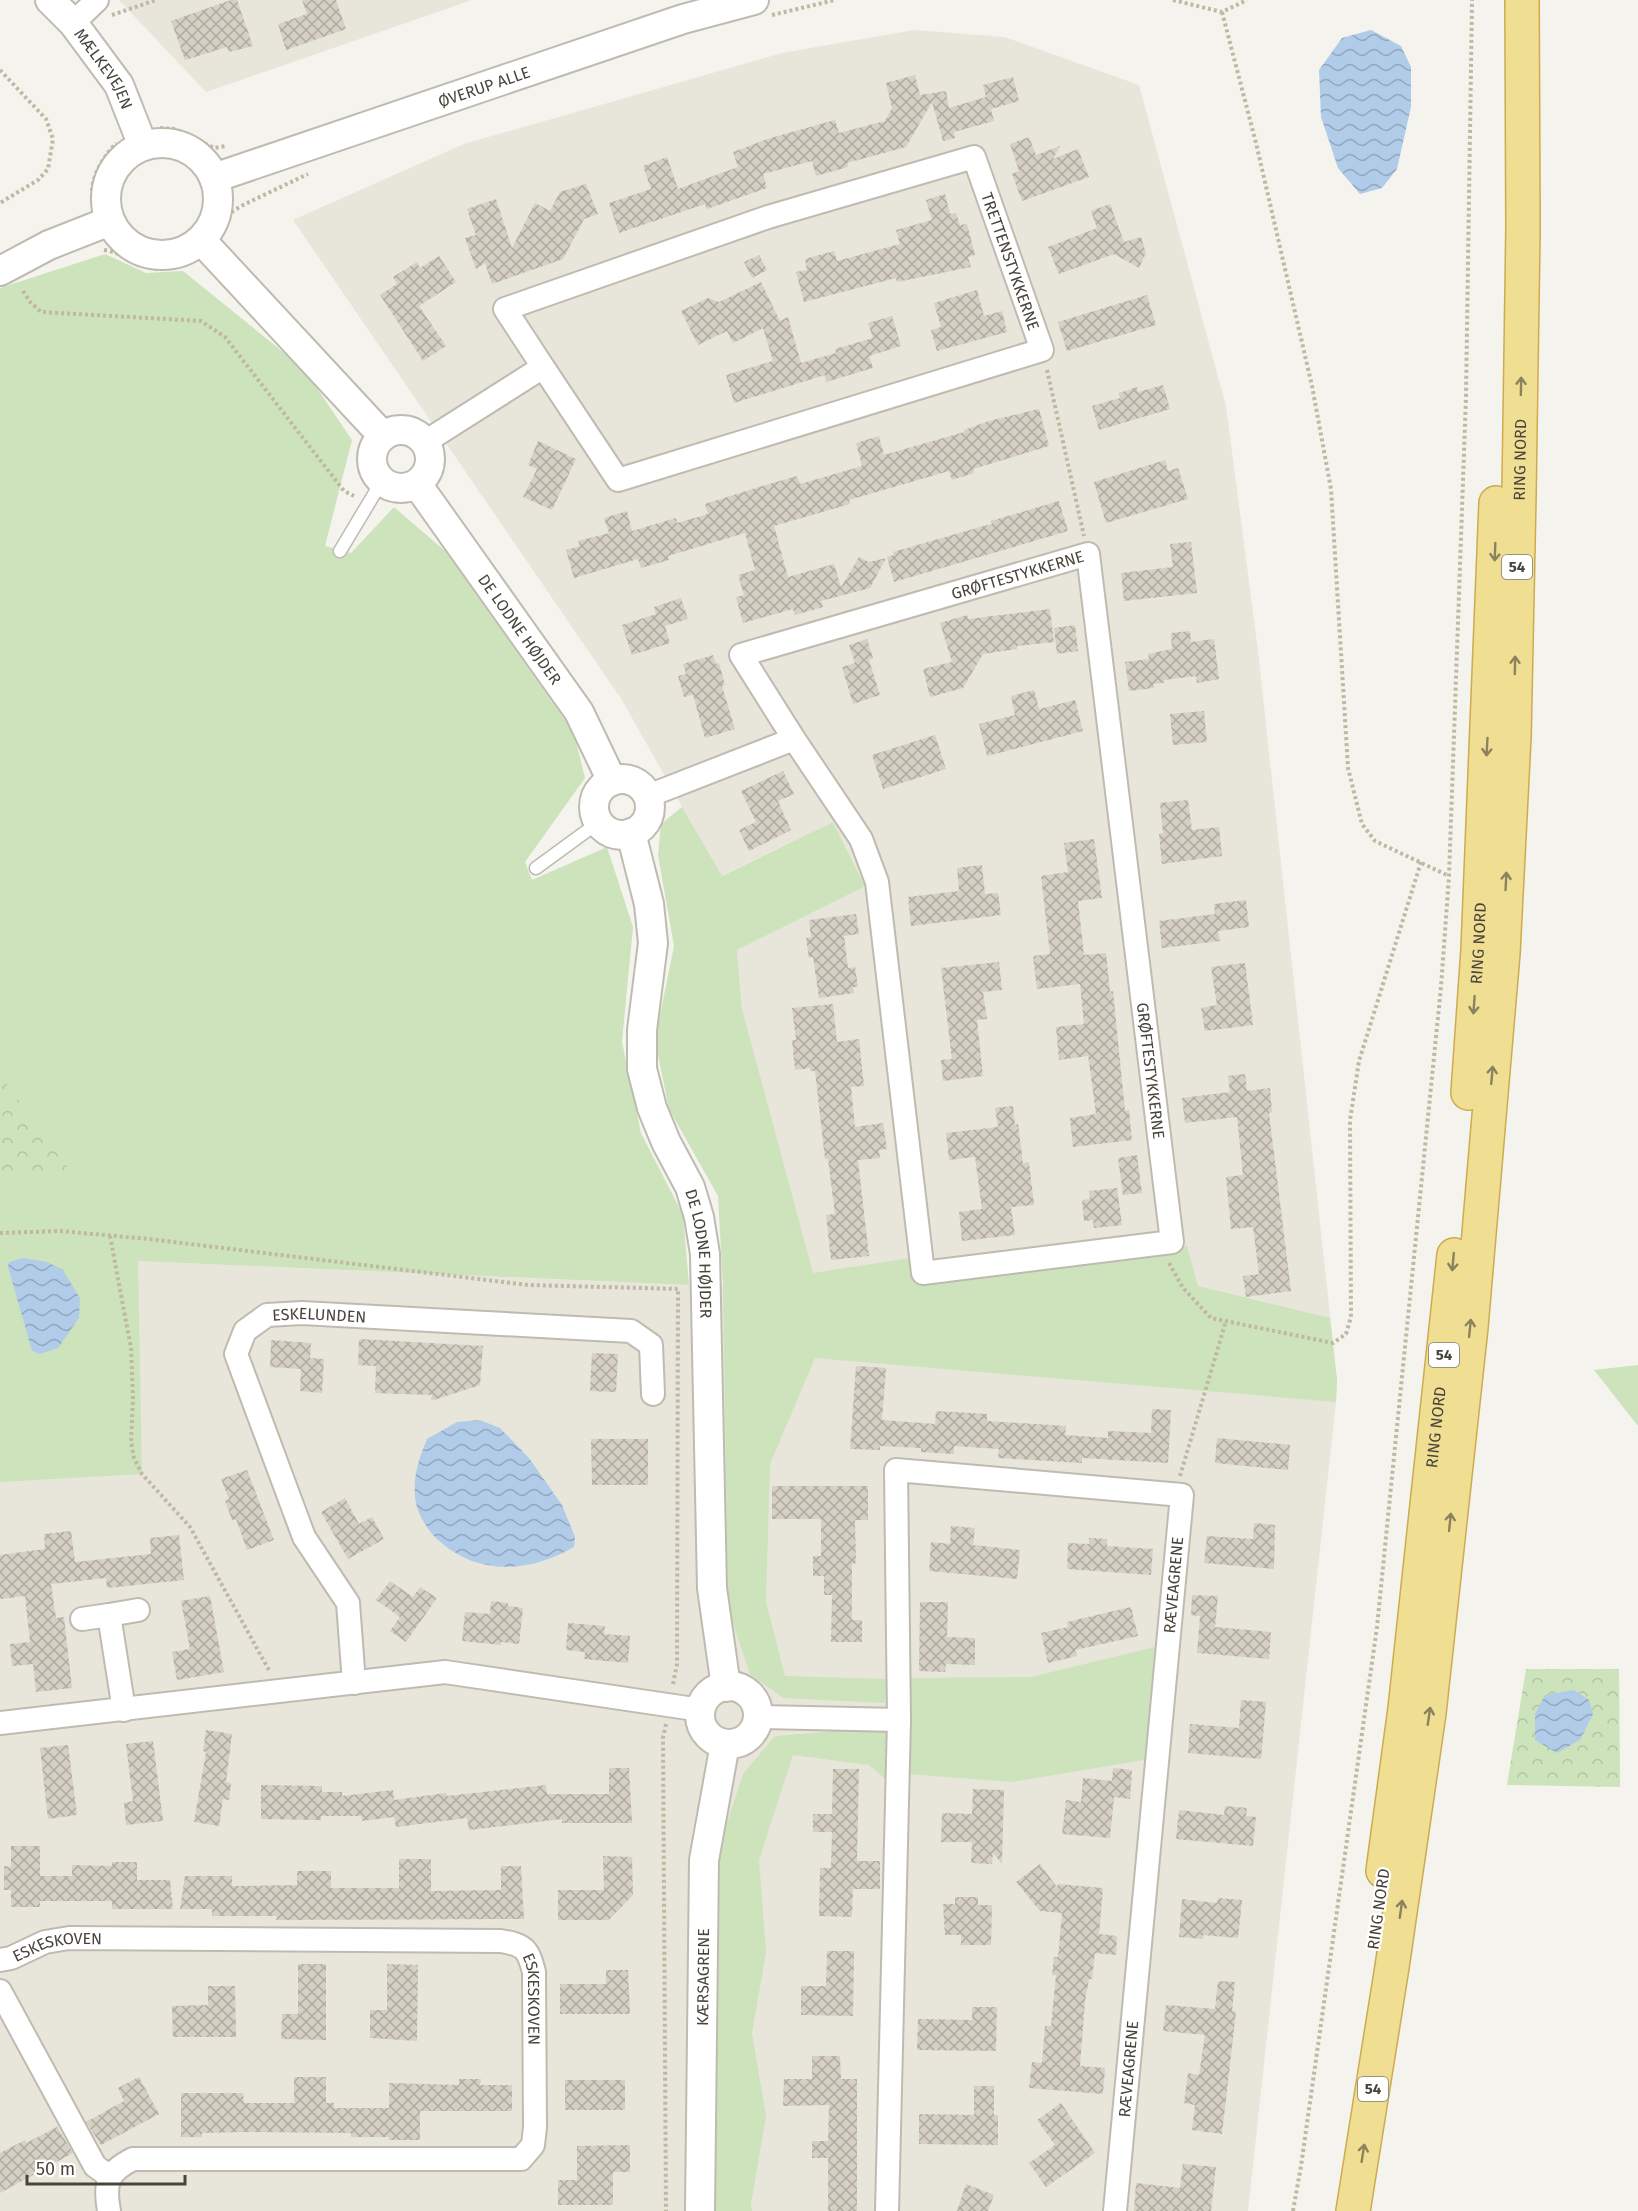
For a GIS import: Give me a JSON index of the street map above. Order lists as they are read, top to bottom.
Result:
{
  "streets": {
    "highway": ["RING NORD", "54"],
    "street": [
      "MÆLKEVEJEN",
      "ØVERUP ALLE",
      "TRETTENSTYKKERNE",
      "GRØFTESTYKKERNE",
      "DE LODNE HØJDER",
      "ESKELUNDEN",
      "RÆVEAGRENE",
      "ESKESKOVEN",
      "KÆRSAGRENE"
    ]
  },
  "crossings": [
    ["MÆLKEVEJEN", "ØVERUP ALLE"],
    ["DE LODNE HØJDER", "KÆRSAGRENE"]
  ],
  "scale_bar": "50 m"
}
